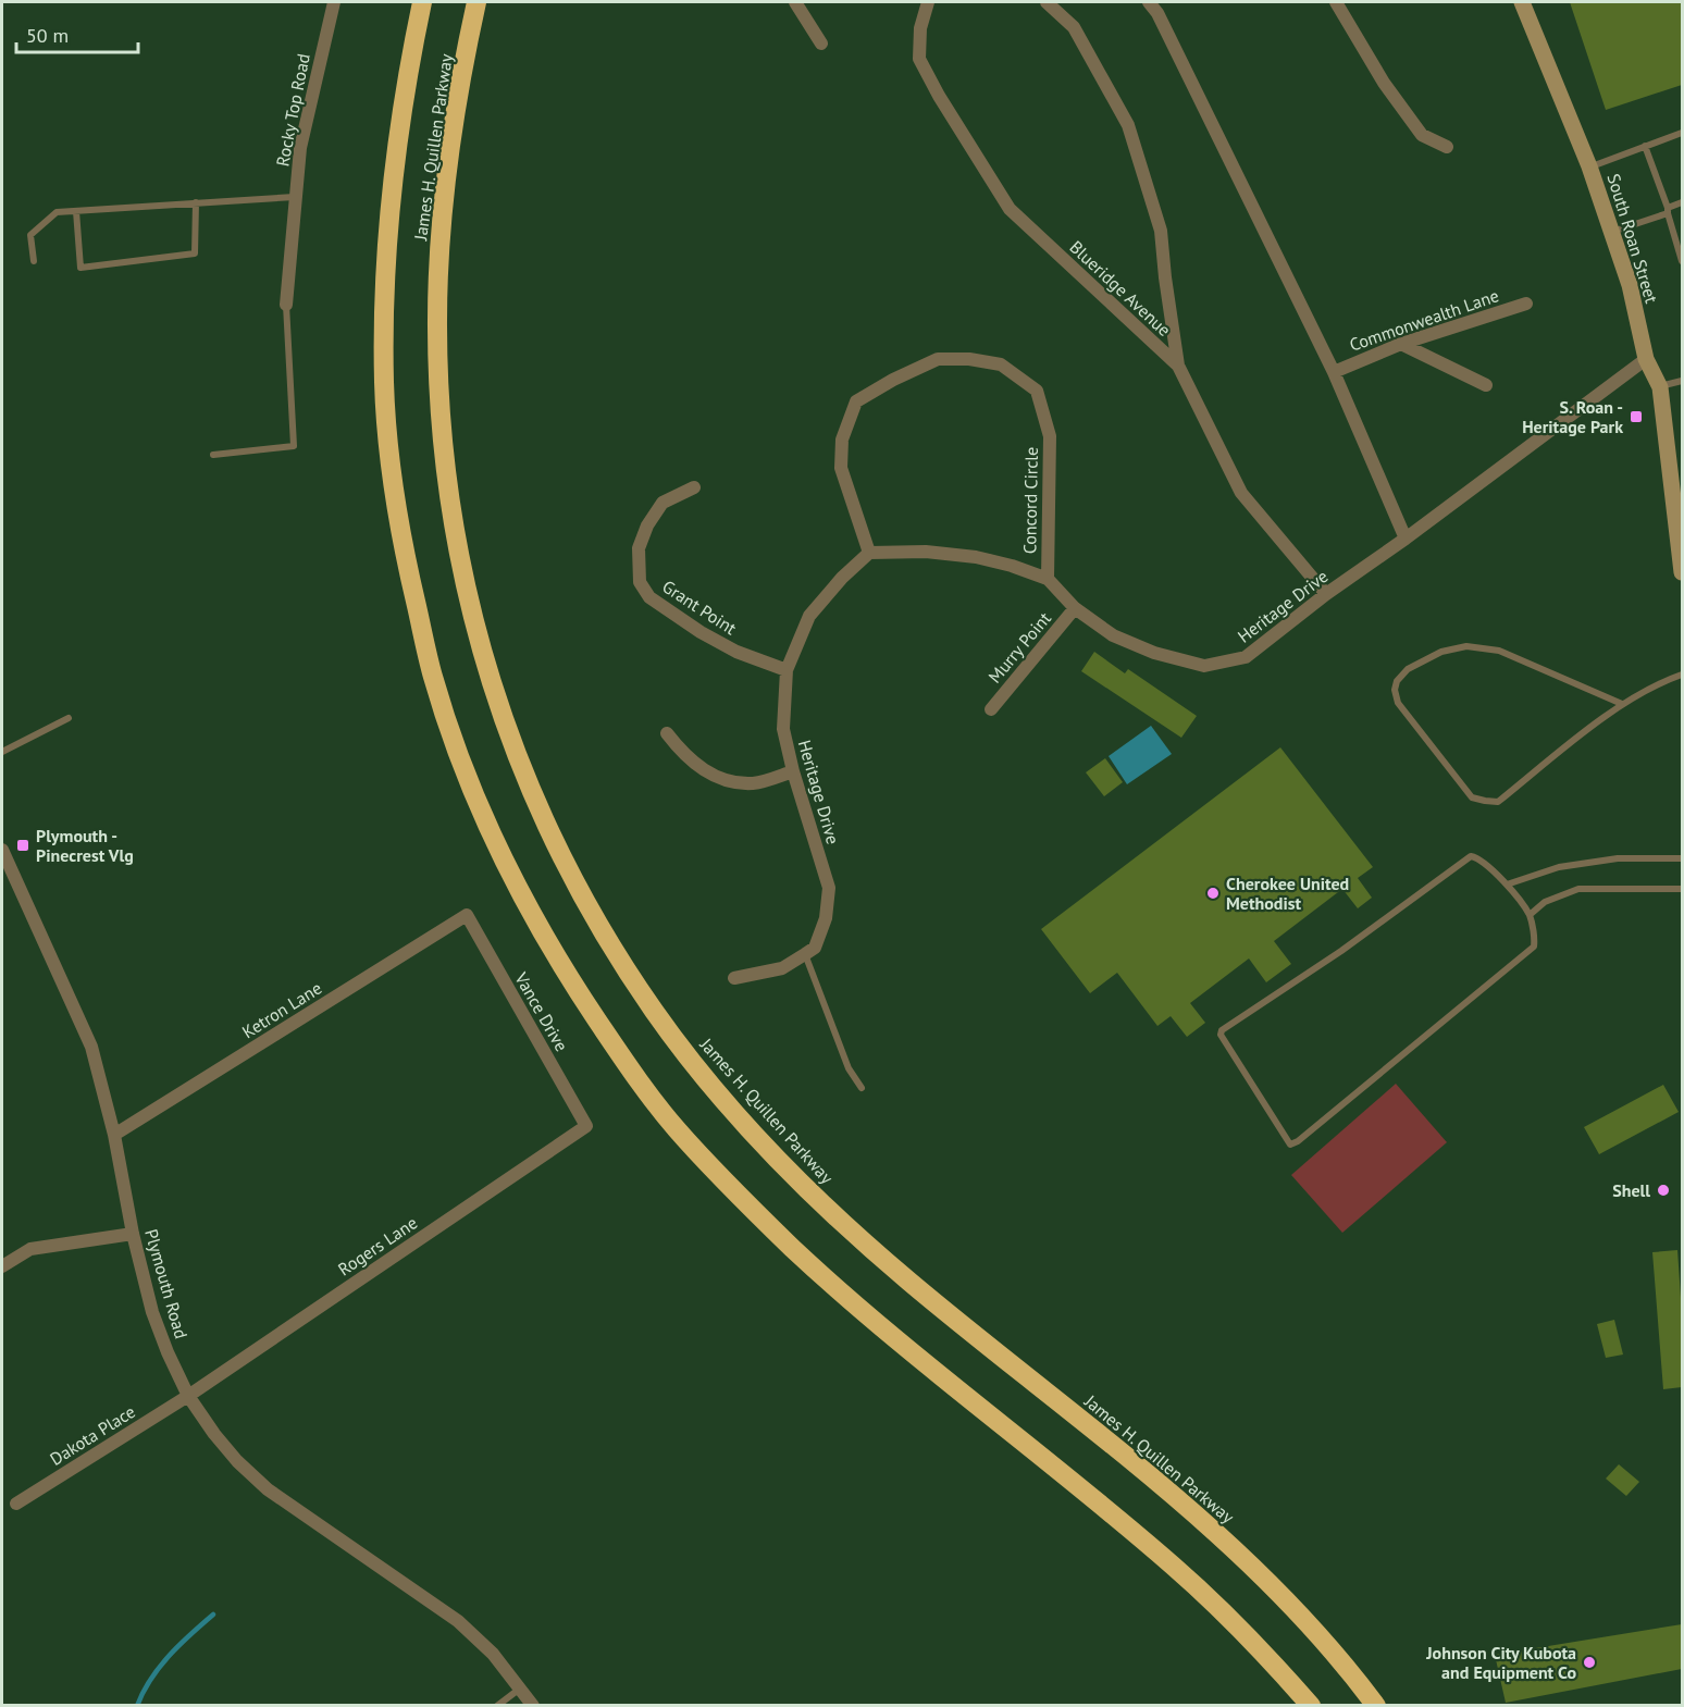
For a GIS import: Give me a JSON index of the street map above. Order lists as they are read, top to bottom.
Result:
{
  "streets": {
    "highway": ["James H. Quillen Parkway"],
    "main road": ["South Roan Street"],
    "street": [
      "Rocky Top Road",
      "Blueridge Avenue",
      "Commonwealth Lane",
      "Concord Circle",
      "Heritage Drive",
      "Grant Point",
      "Murry Point",
      "Ketron Lane",
      "Vance Drive",
      "Rogers Lane",
      "Plymouth Road",
      "Dakota Place"
    ]
  },
  "crossings": [
    ["South Roan Street", "Heritage Drive"],
    ["Blueridge Avenue", "Heritage Drive"],
    ["Concord Circle", "Heritage Drive"],
    ["Heritage Drive", "Grant Point"],
    ["Heritage Drive", "Murry Point"],
    ["Ketron Lane", "Vance Drive"],
    ["Ketron Lane", "Plymouth Road"],
    ["Vance Drive", "Rogers Lane"],
    ["Rogers Lane", "Plymouth Road"],
    ["Rogers Lane", "Dakota Place"],
    ["Plymouth Road", "Dakota Place"]
  ],
  "places": {
    "transit": ["S. Roan - Heritage Park", "Plymouth - Pinecrest Vlg"],
    "other": ["Cherokee United Methodist", "Shell", "Johnson City Kubota and Equipment Co"]
  },
  "scale_bar": "50 m"
}
